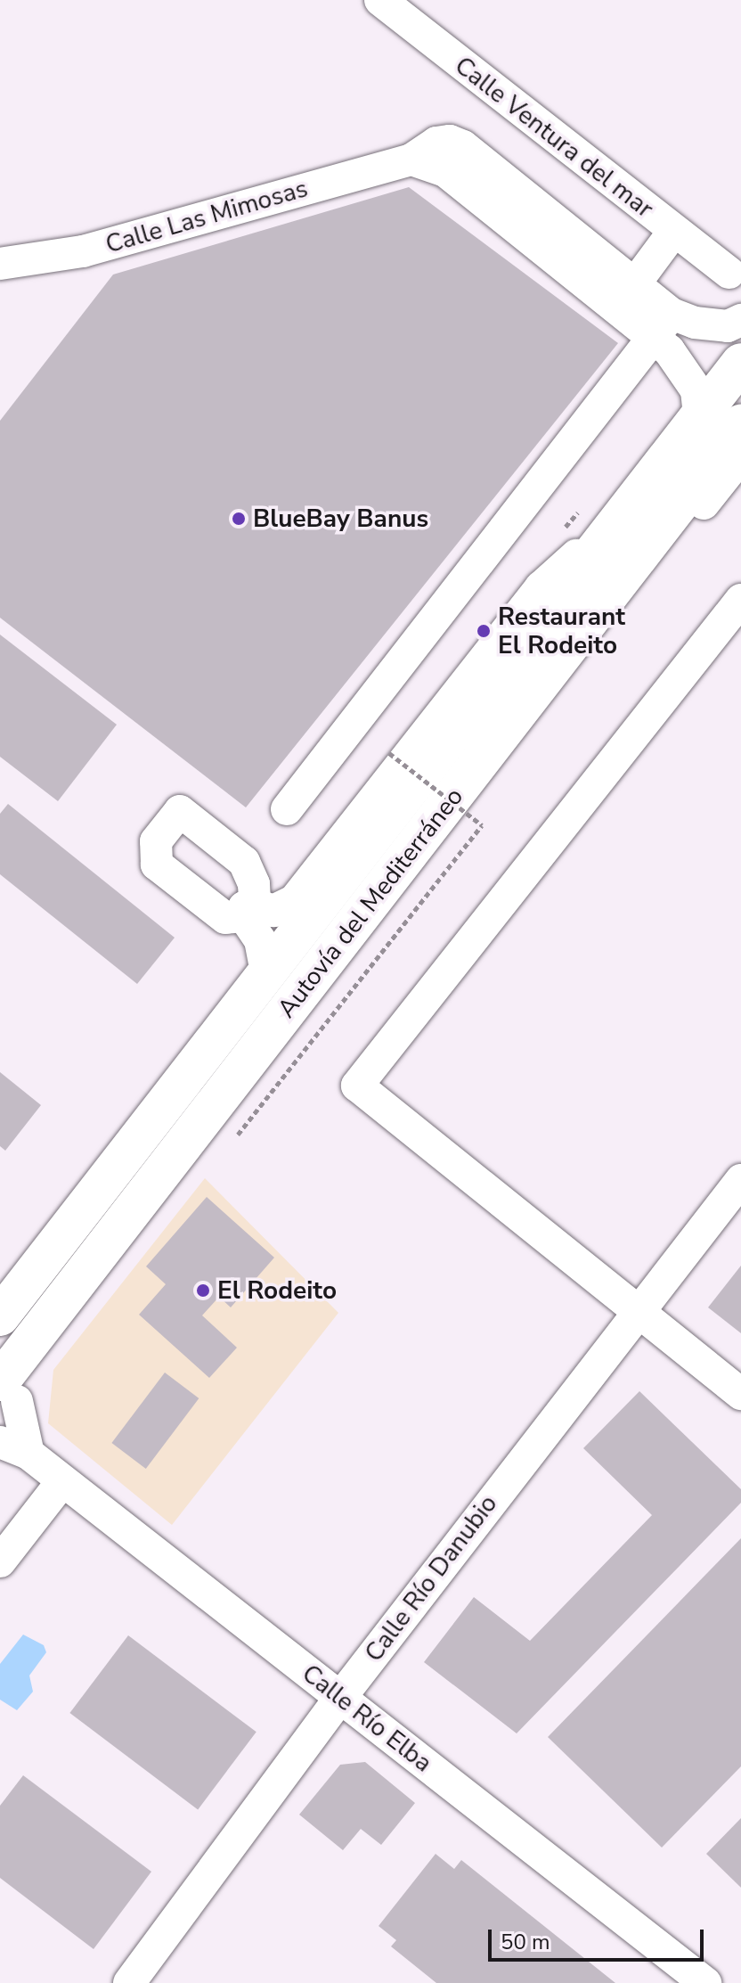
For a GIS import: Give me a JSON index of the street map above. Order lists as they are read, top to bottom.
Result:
{
  "streets": {
    "highway": ["Autovía del Mediterráneo"],
    "street": [
      "Calle Ventura del mar",
      "Calle Las Mimosas",
      "Calle Río Danubio",
      "Calle Río Elba"
    ]
  },
  "crossings": [
    ["Calle Las Mimosas", "Autovía del Mediterráneo"],
    ["Calle Río Danubio", "Calle Río Elba"]
  ],
  "places": ["BlueBay Banus", "Restaurant El Rodeito", "El Rodeito"],
  "scale_bar": "50 m"
}
